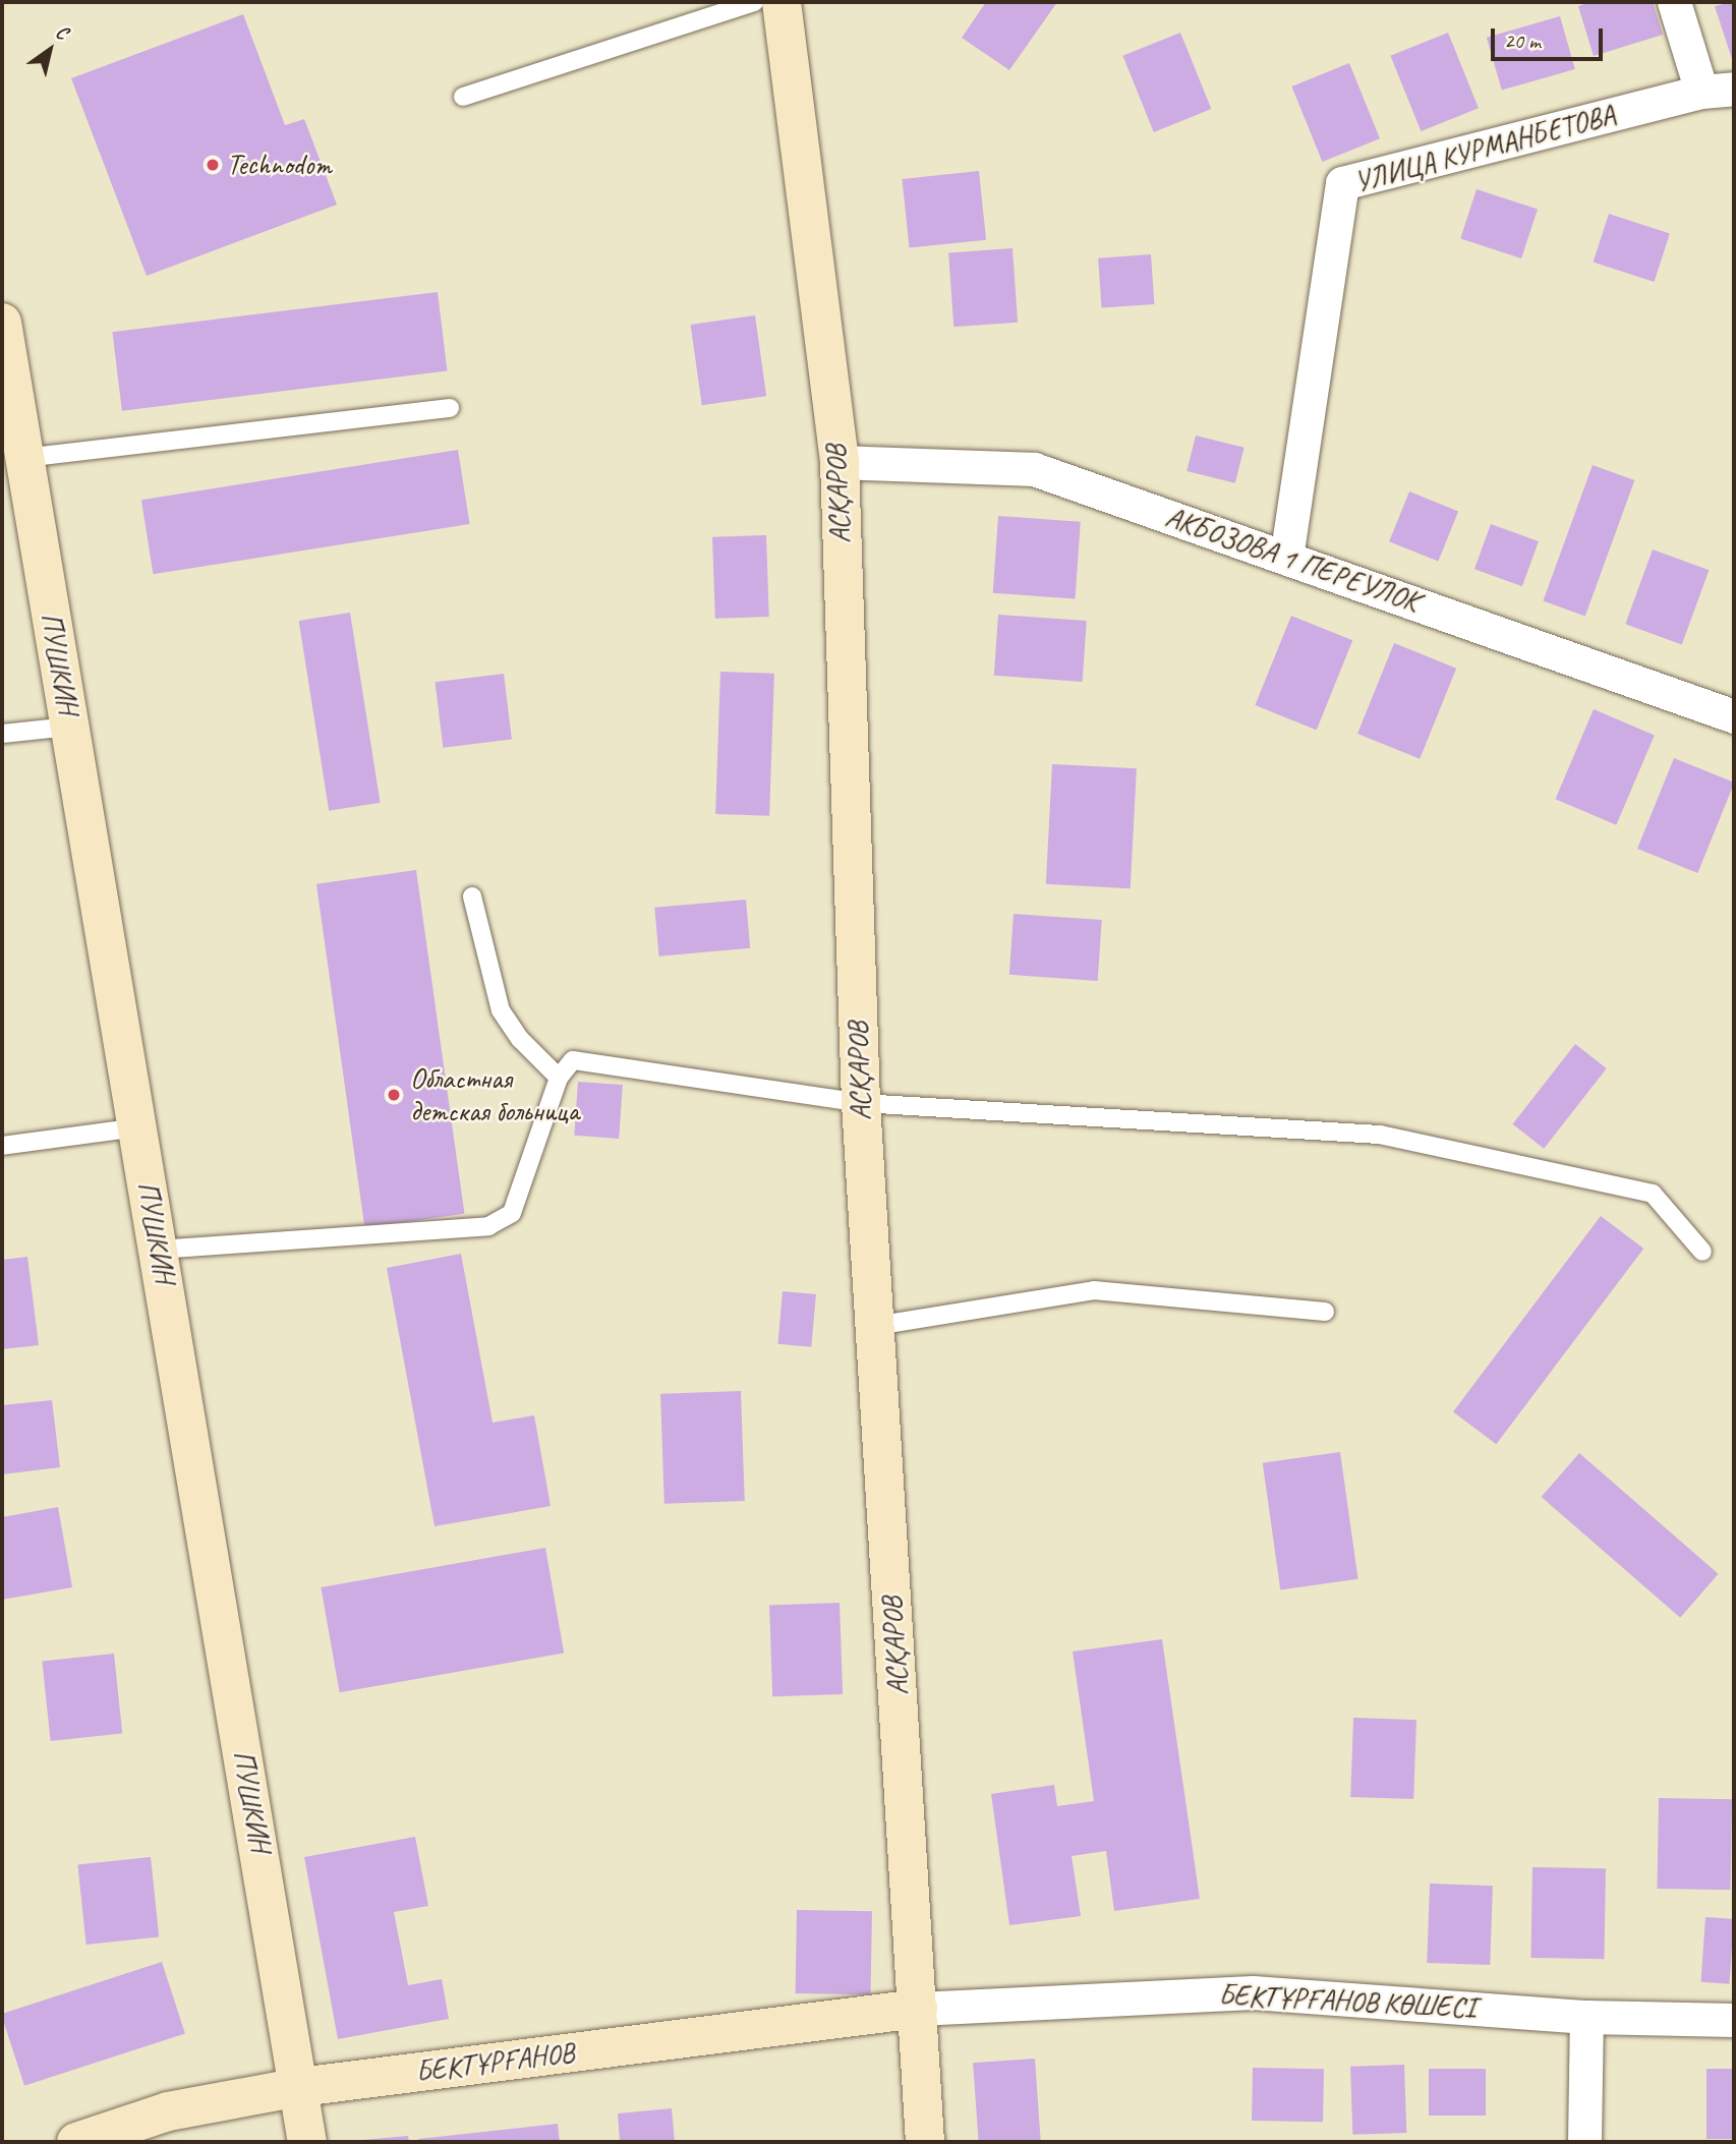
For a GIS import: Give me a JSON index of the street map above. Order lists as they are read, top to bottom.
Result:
{
  "streets": {
    "street": [
      "УЛИЦА КУРМАНБЕТОВА",
      "АСҚАРОВ",
      "АКБОЗОВА 1 ПЕРЕУЛОК",
      "ПУШКИН",
      "БЕКТҰРҒАНОВ КӨШЕСІ",
      "БЕКТҰРҒАНОВ"
    ]
  },
  "crossings": [
    ["УЛИЦА КУРМАНБЕТОВА", "АКБОЗОВА 1 ПЕРЕУЛОК"],
    ["АСҚАРОВ", "АКБОЗОВА 1 ПЕРЕУЛОК"],
    ["АСҚАРОВ", "БЕКТҰРҒАНОВ КӨШЕСІ"],
    ["АСҚАРОВ", "БЕКТҰРҒАНОВ"],
    ["ПУШКИН", "БЕКТҰРҒАНОВ"],
    ["БЕКТҰРҒАНОВ КӨШЕСІ", "БЕКТҰРҒАНОВ"]
  ],
  "places": ["Technodom", "Областная детская больница"],
  "scale_bar": "20 m",
  "north": "top right"
}
